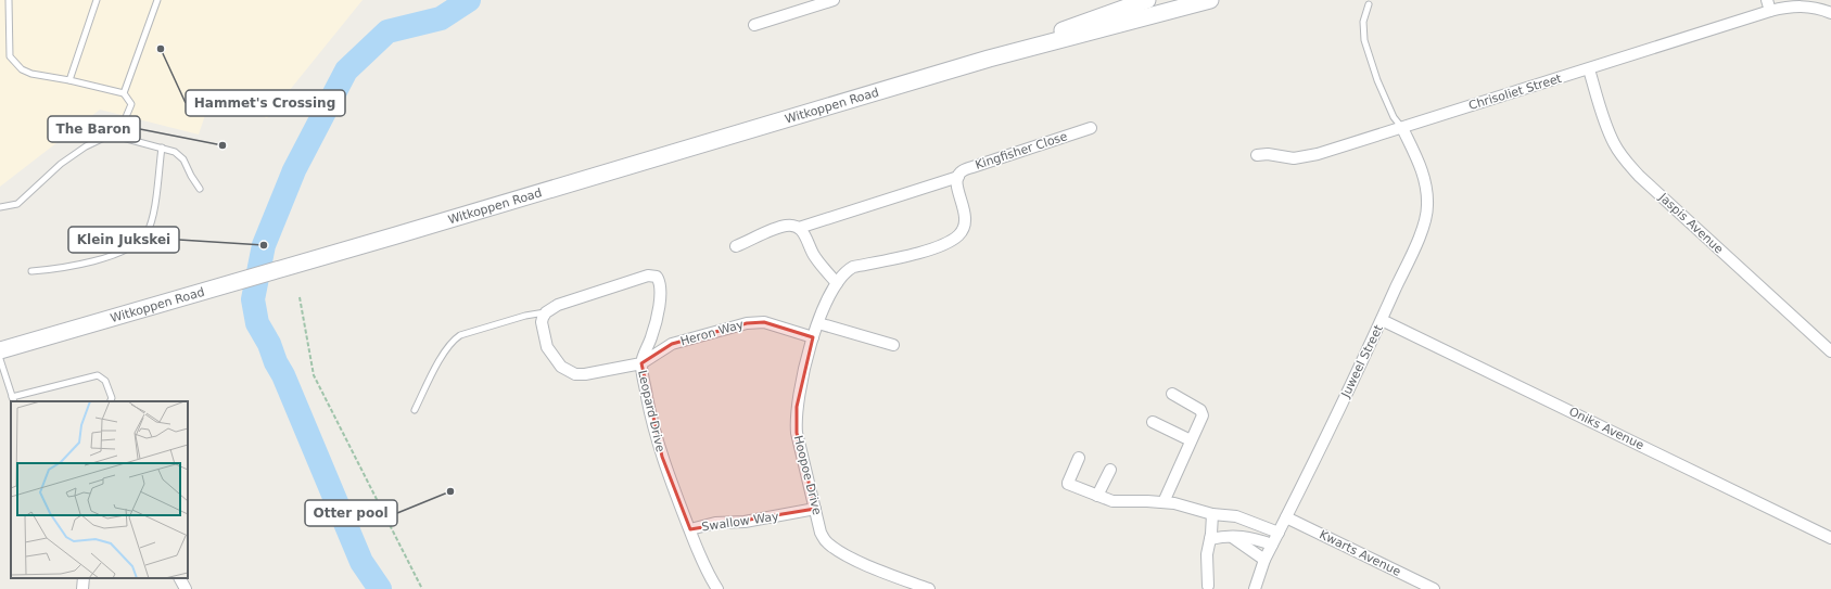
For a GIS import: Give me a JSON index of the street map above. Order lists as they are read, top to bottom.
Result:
{
  "streets": {
    "main road": ["Witkoppen Road"],
    "street": [
      "Chrisoliet Street",
      "Kingfisher Close",
      "Jaspis Avenue",
      "Heron Way",
      "Juweel Street",
      "Leopard Drive",
      "Oniks Avenue",
      "Hoopoe Drive",
      "Swallow Way",
      "Kwarts Avenue"
    ]
  },
  "crossings": [
    ["Chrisoliet Street", "Jaspis Avenue"],
    ["Chrisoliet Street", "Juweel Street"],
    ["Kingfisher Close", "Hoopoe Drive"],
    ["Heron Way", "Leopard Drive"],
    ["Heron Way", "Hoopoe Drive"],
    ["Juweel Street", "Oniks Avenue"],
    ["Juweel Street", "Kwarts Avenue"],
    ["Leopard Drive", "Swallow Way"],
    ["Hoopoe Drive", "Swallow Way"]
  ],
  "places": [
    "Hammet's Crossing",
    "The Baron",
    "Klein Jukskei",
    "Otter pool"
  ]
}
